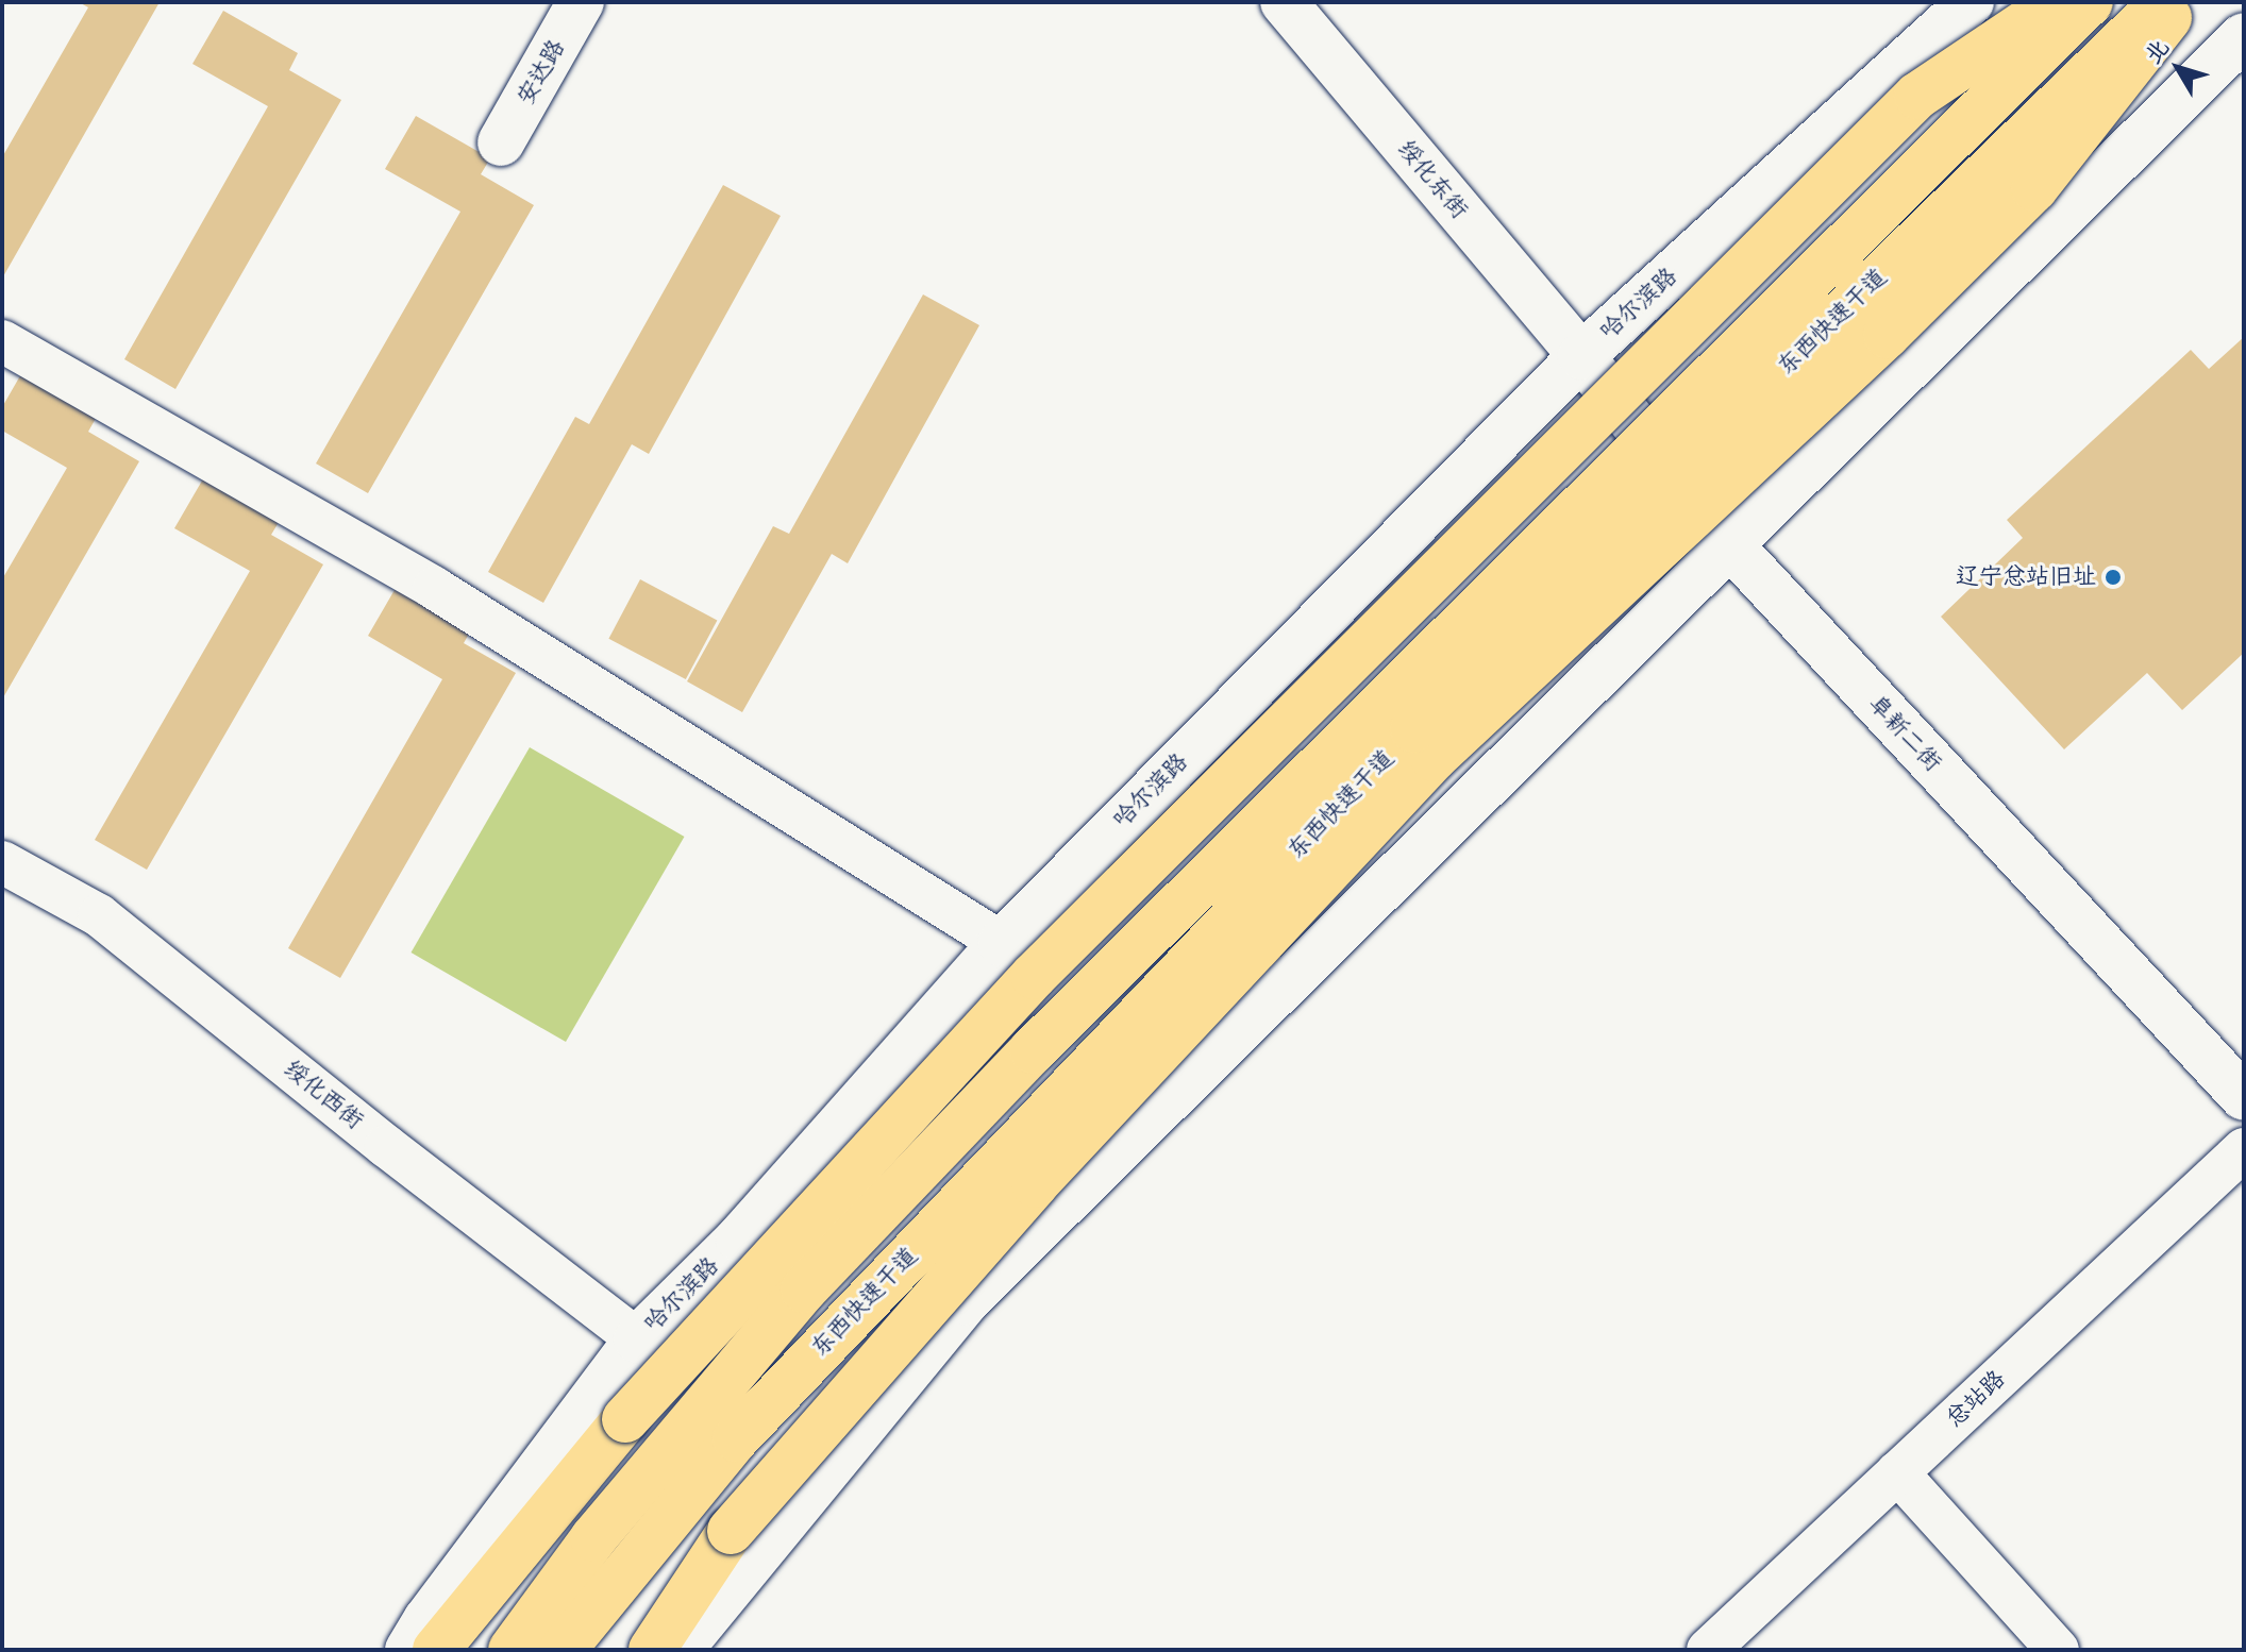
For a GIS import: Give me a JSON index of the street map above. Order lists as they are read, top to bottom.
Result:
{
  "streets": {
    "main road": [
      "安达路",
      "绥化东街",
      "哈尔滨路",
      "东西快速干道",
      "阜新二街"
    ],
    "street": ["绥化西街", "总站路"]
  },
  "crossings": [
    ["绥化东街", "哈尔滨路"],
    ["绥化东街", "阜新二街"],
    ["哈尔滨路", "阜新二街"],
    ["哈尔滨路", "绥化西街"]
  ],
  "places": ["辽宁总站旧址"],
  "north": "top left"
}
